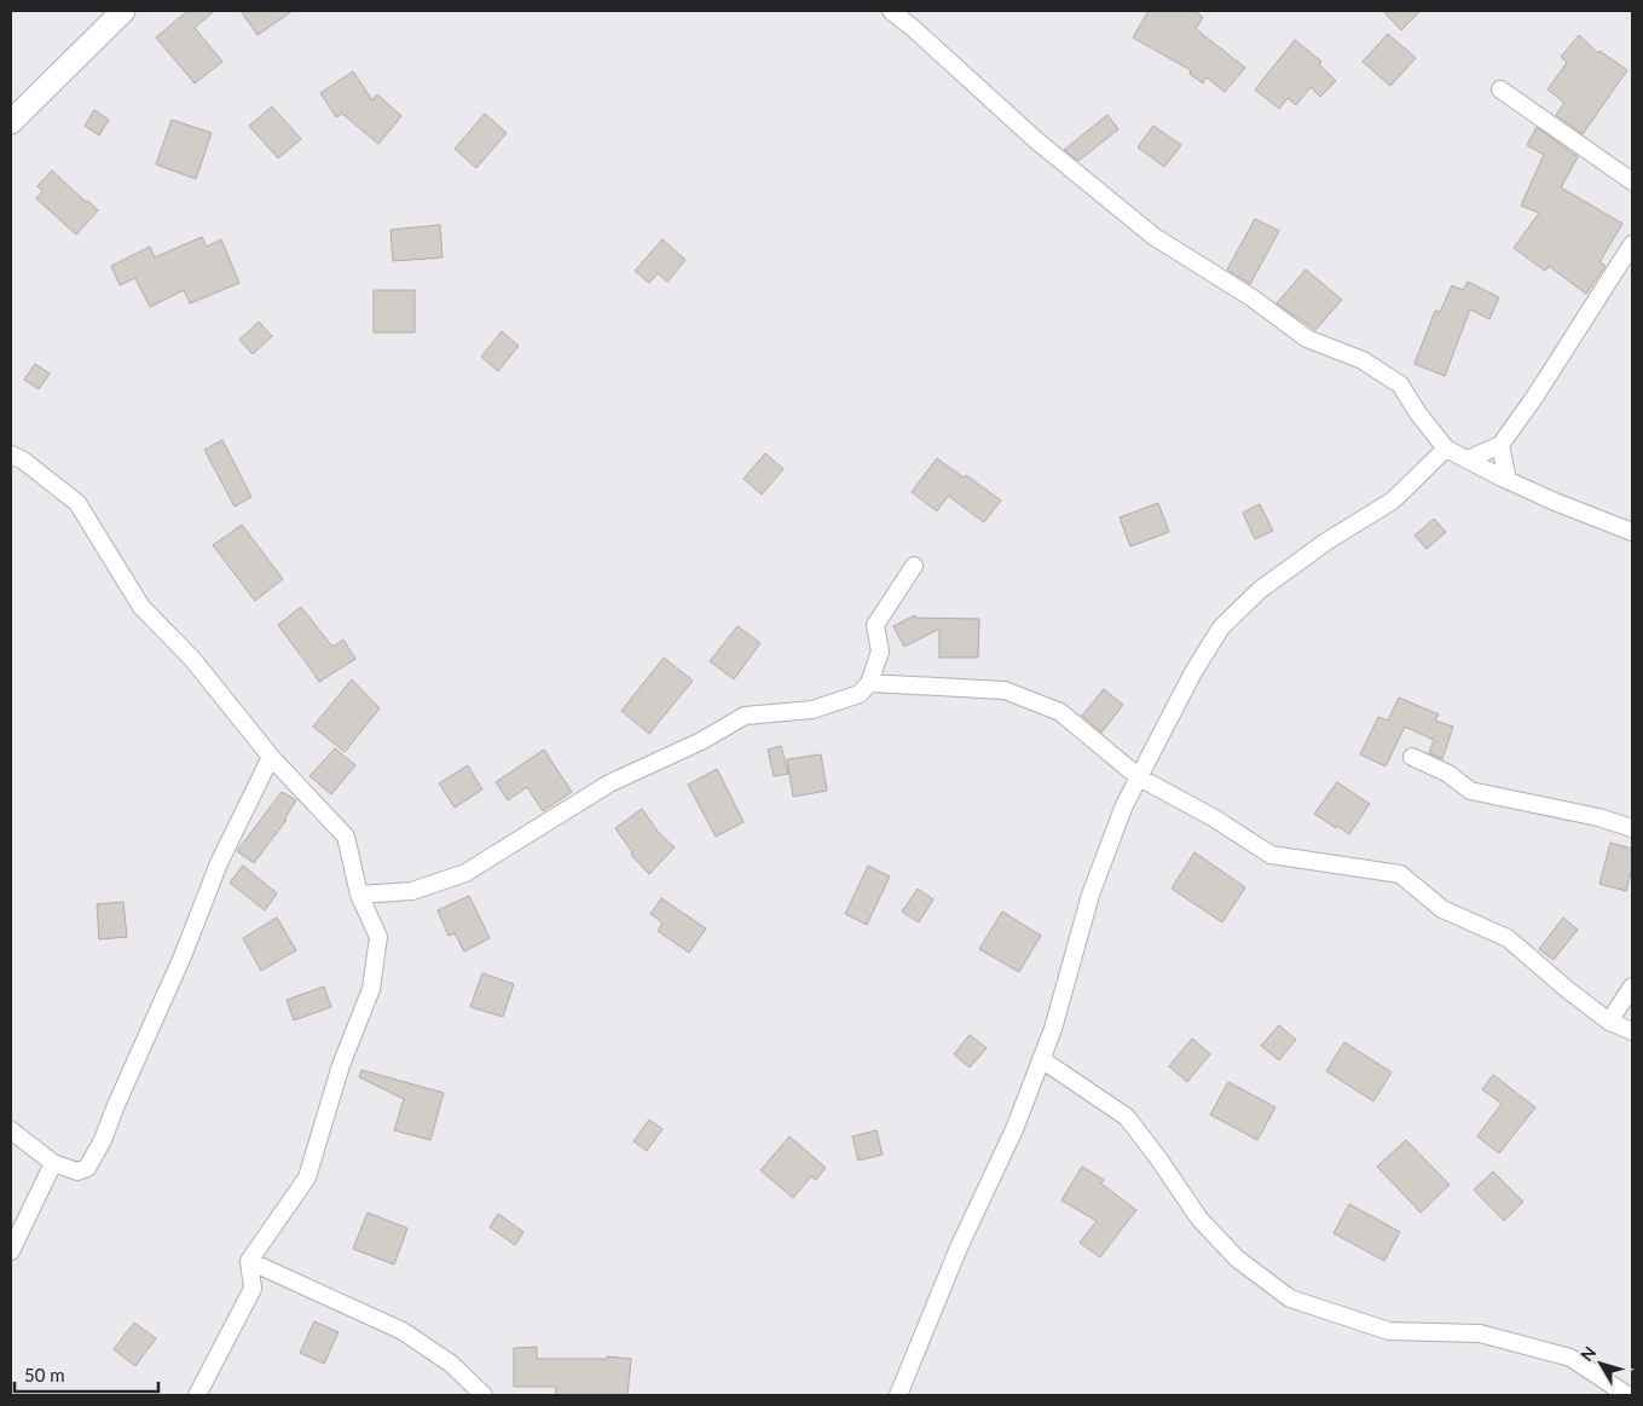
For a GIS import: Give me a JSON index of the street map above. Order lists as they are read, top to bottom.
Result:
{
  "scale_bar": "50 m",
  "north": "top left"
}
